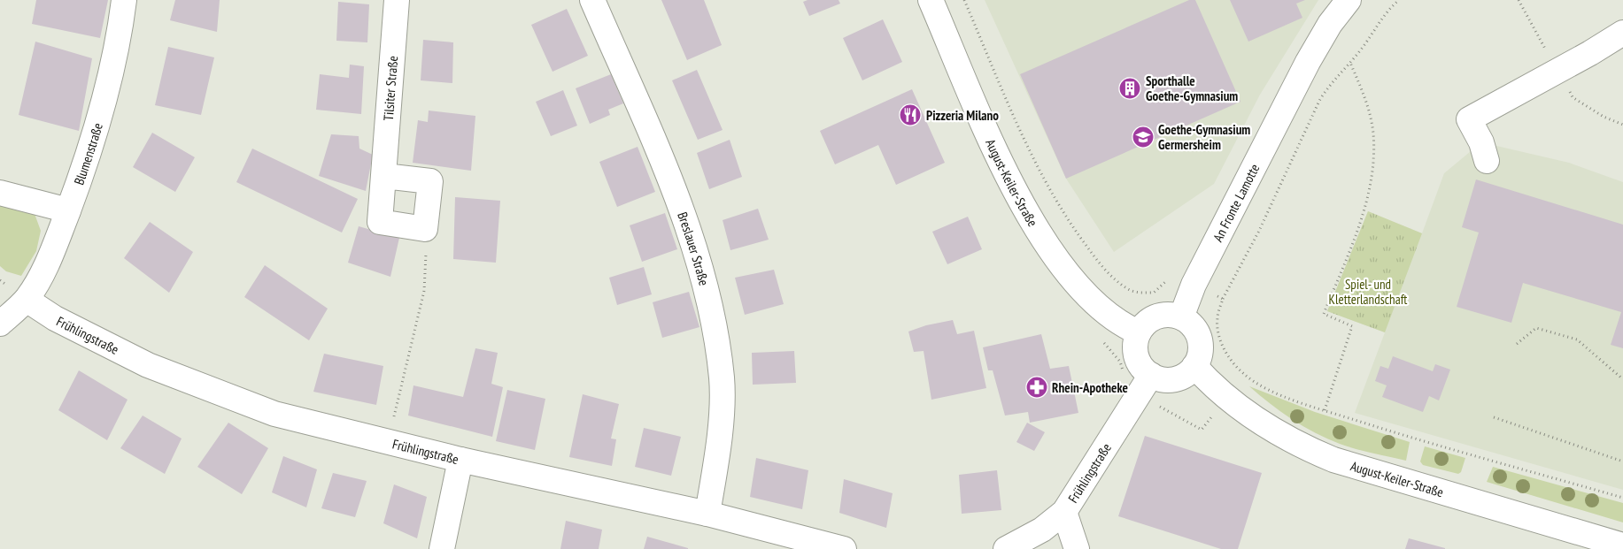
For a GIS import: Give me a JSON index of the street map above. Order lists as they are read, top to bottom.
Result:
{
  "streets": {
    "street": [
      "Tilsiter Straße",
      "Blumenstraße",
      "August-Keiler-Straße",
      "An Fronte Lamotte",
      "Breslauer Straße",
      "Frühlingstraße"
    ]
  },
  "crossings": [
    ["Blumenstraße", "Frühlingstraße"],
    ["August-Keiler-Straße", "An Fronte Lamotte"],
    ["August-Keiler-Straße", "Frühlingstraße"],
    ["An Fronte Lamotte", "Frühlingstraße"],
    ["Breslauer Straße", "Frühlingstraße"]
  ],
  "parks": ["Spiel- und Kletterlandschaft"],
  "places": {
    "building": ["Sporthalle Goethe-Gymnasium"],
    "restaurant": ["Pizzeria Milano"],
    "school or university": ["Goethe-Gymnasium Germersheim"],
    "pharmacy": ["Rhein-Apotheke"]
  }
}
